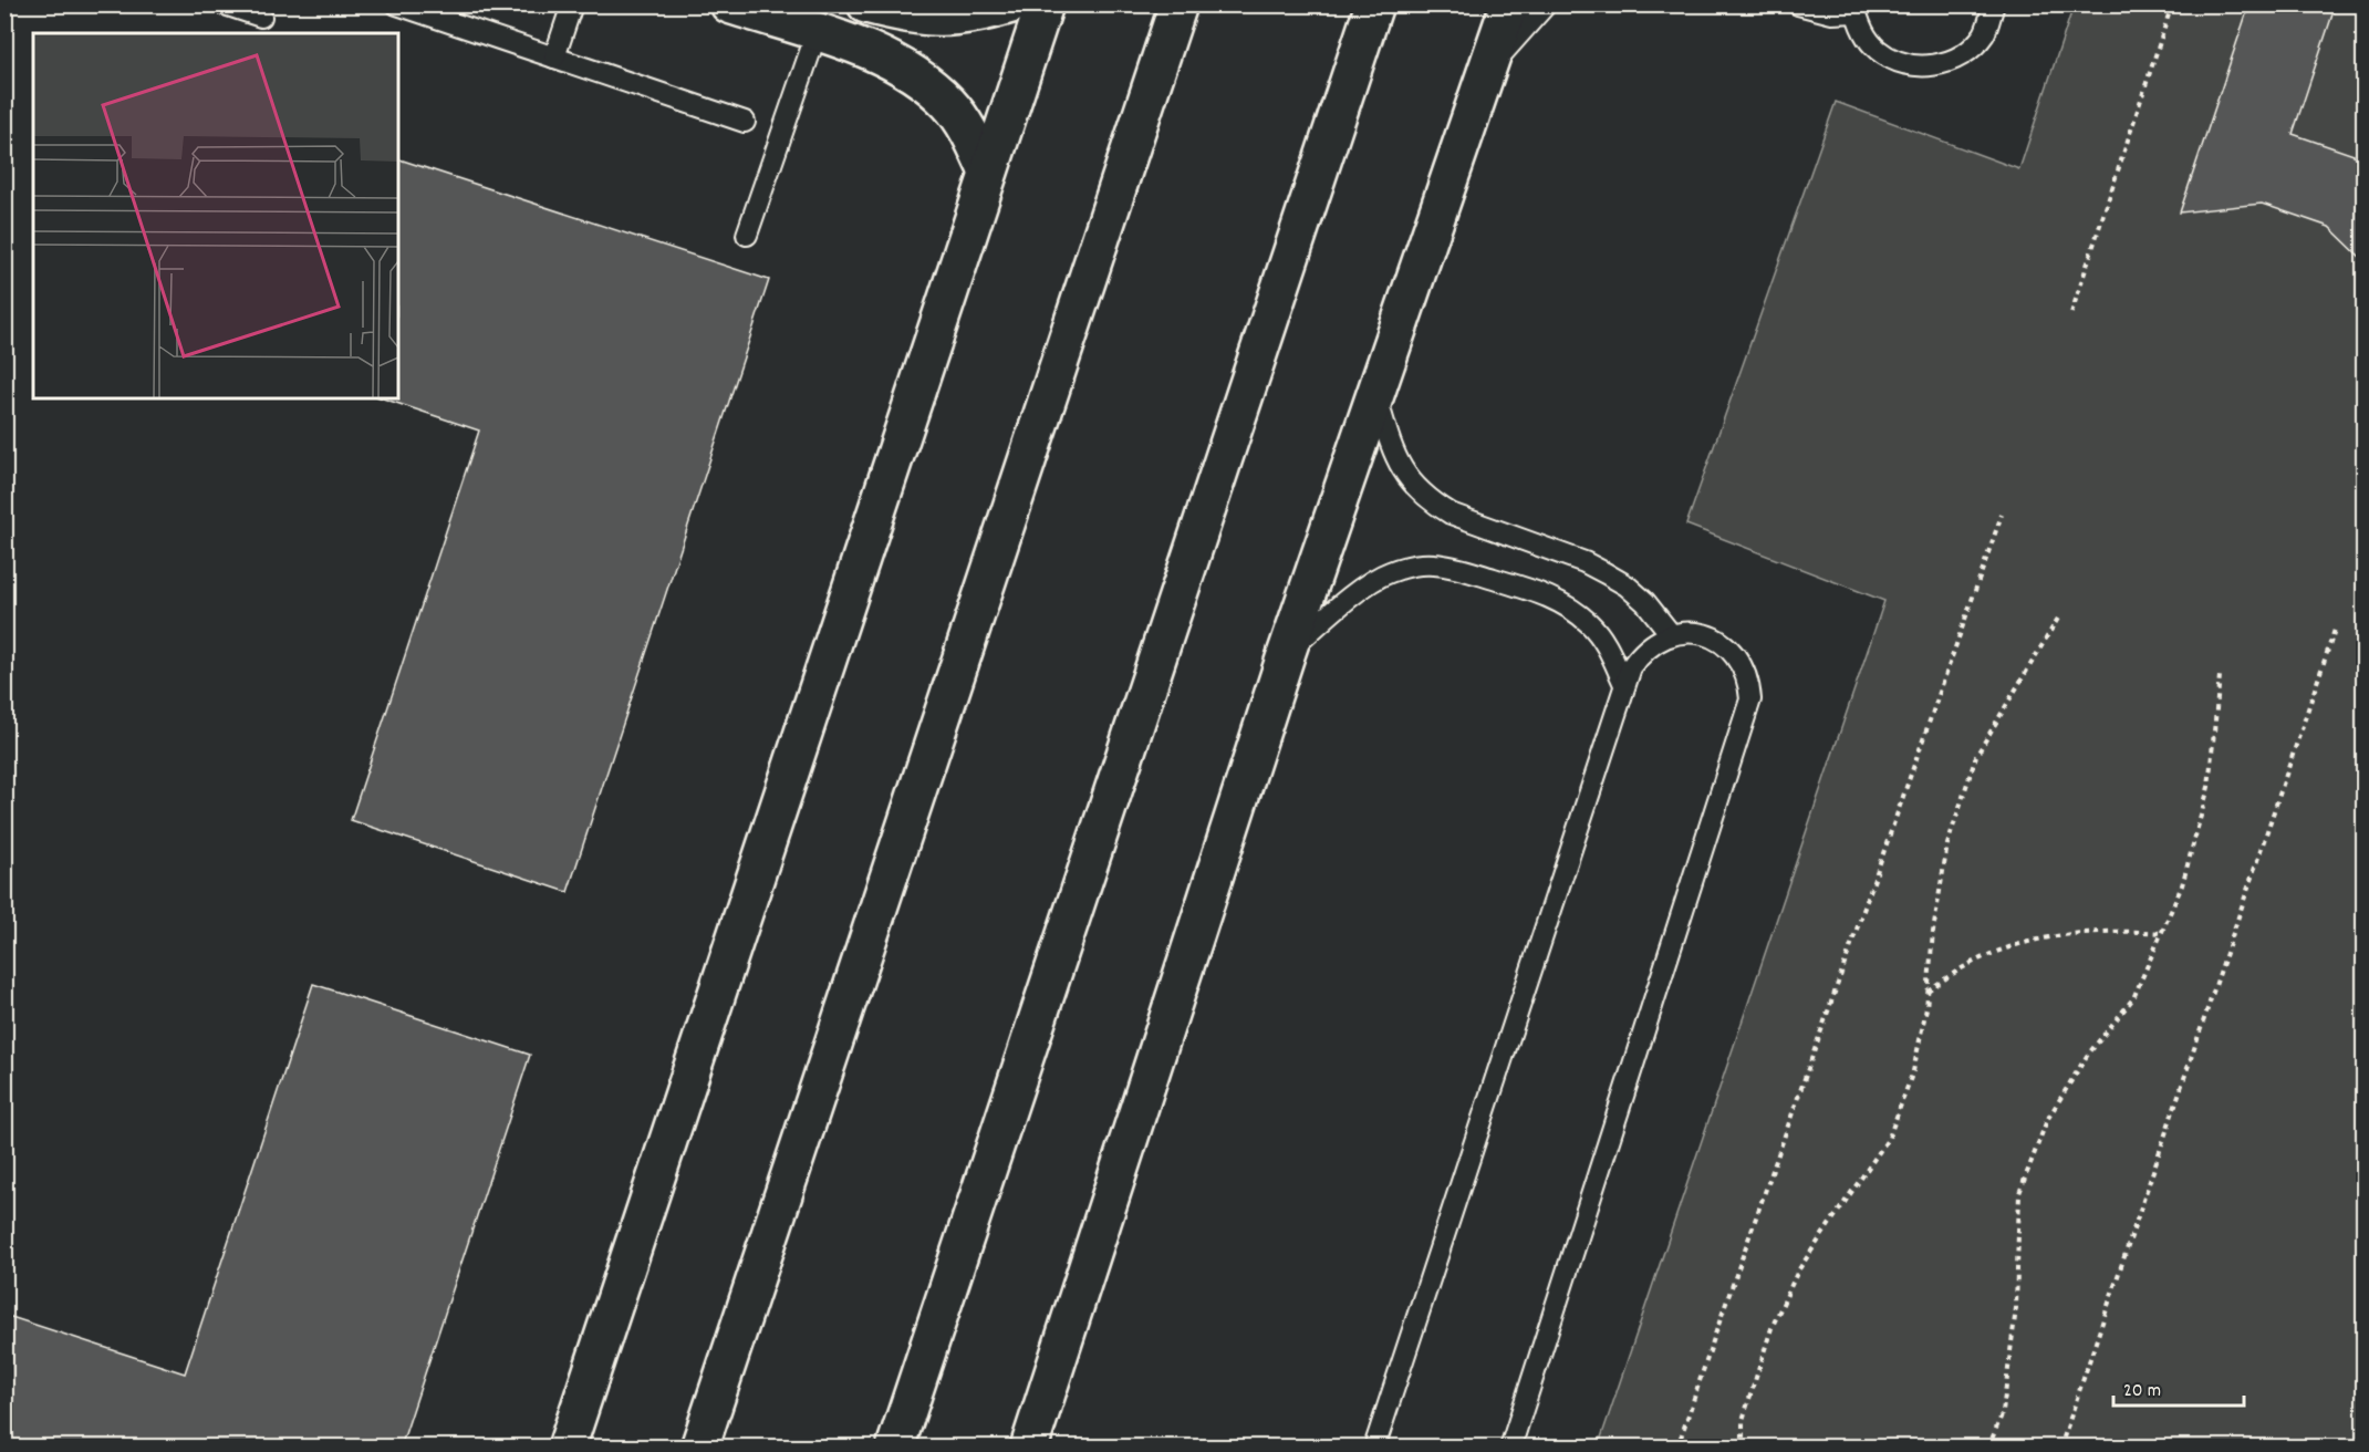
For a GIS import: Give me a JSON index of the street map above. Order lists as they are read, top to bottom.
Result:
{
  "scale_bar": "20 m"
}
